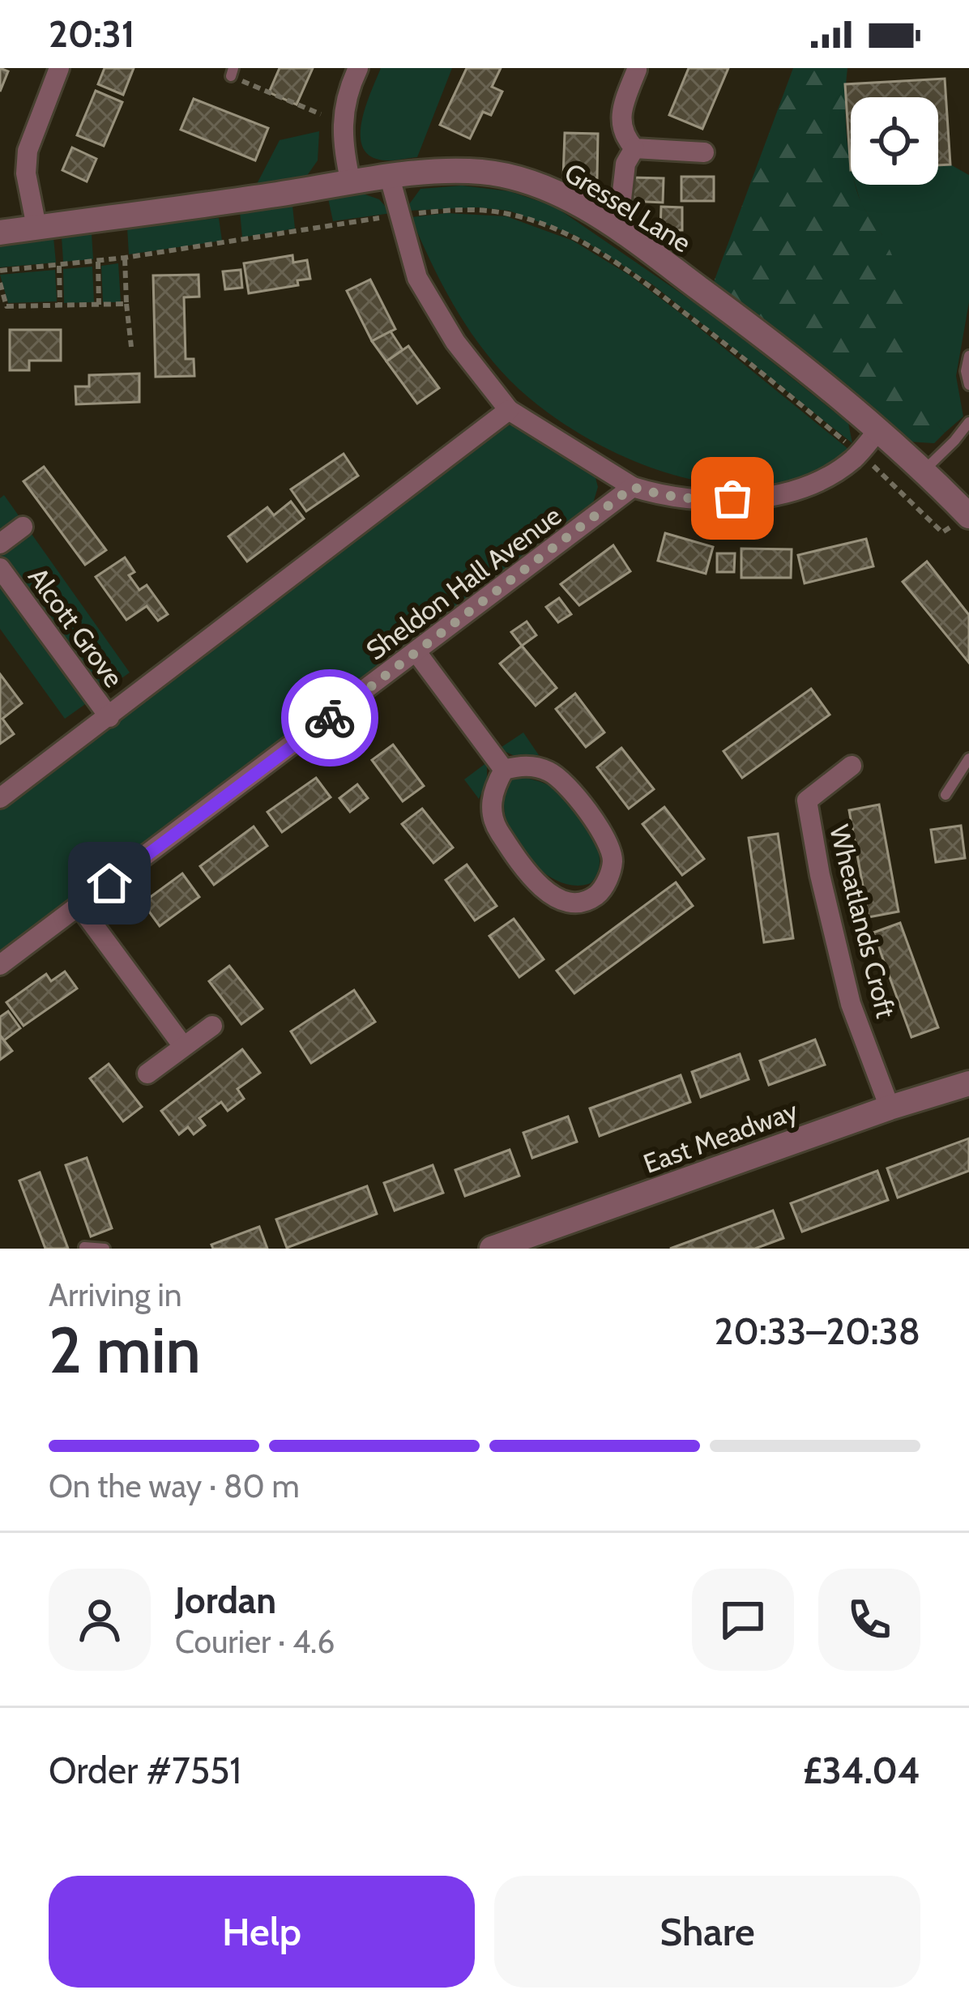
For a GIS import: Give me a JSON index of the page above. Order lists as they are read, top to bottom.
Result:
{
  "streets": {
    "street": [
      "Gressel Lane",
      "Sheldon Hall Avenue",
      "Alcott Grove",
      "Wheatlands Croft",
      "East Meadway"
    ]
  },
  "crossings": [
    ["Wheatlands Croft", "East Meadway"]
  ],
  "page": {
    "status": "20:31",
    "heading": ["2 min", "Arriving in", "20:33–20:38"],
    "panel": [
      "Jordan",
      "Courier · 4.6",
      "Order #7551",
      "£34.04"
    ],
    "bar": "On the way · 80 m",
    "buttons": ["Help", "Share"]
  }
}
